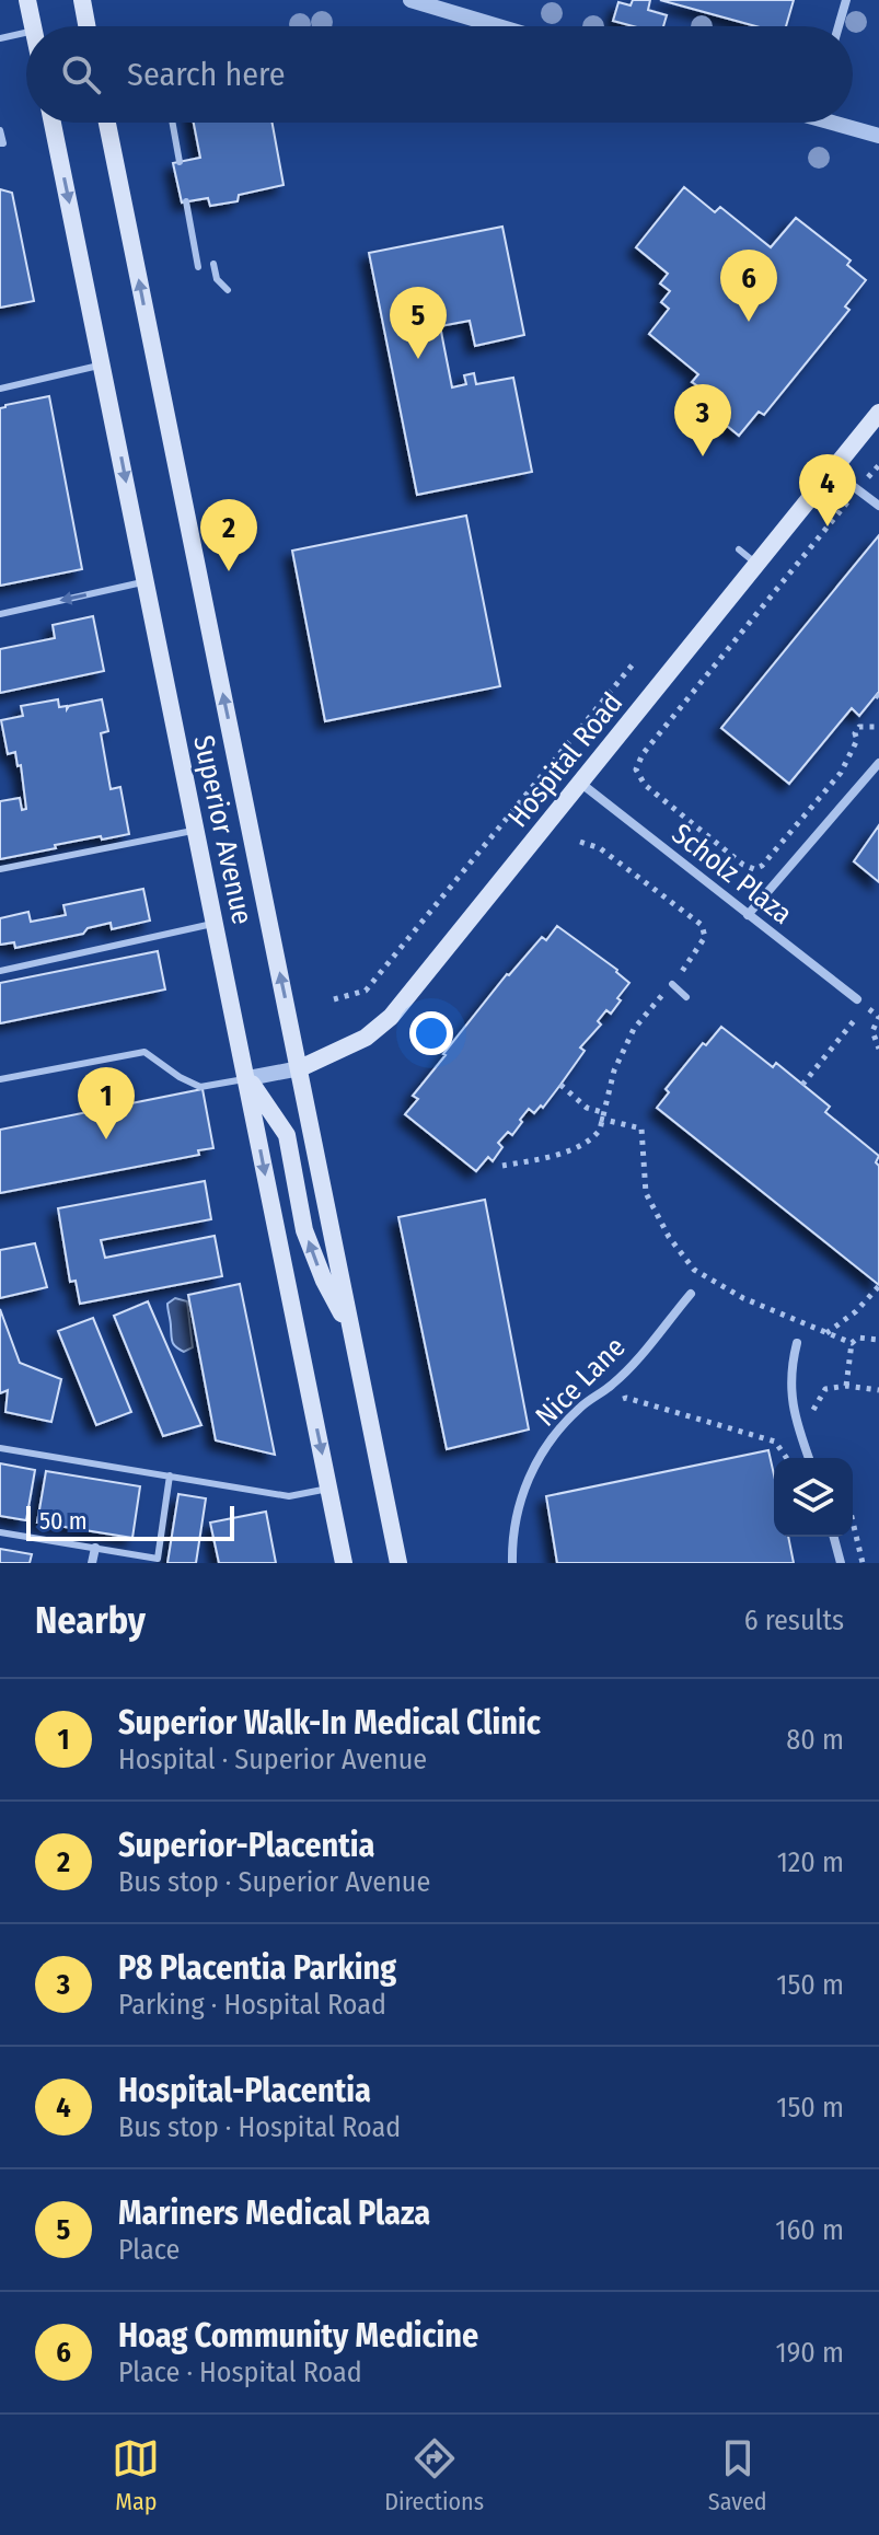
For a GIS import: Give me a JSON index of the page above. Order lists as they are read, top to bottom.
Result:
{
  "streets": {
    "main road": ["Hospital Road", "Superior Avenue"],
    "street": ["Scholz Plaza", "Nice Lane"]
  },
  "crossings": [
    ["Hospital Road", "Superior Avenue"],
    ["Hospital Road", "Scholz Plaza"]
  ],
  "scale_bar": "50 m",
  "page": {
    "search": "Search here",
    "pins": [
      "6",
      "5",
      "3",
      "4",
      "2",
      "1"
    ],
    "scale": "50 m",
    "heading": ["Nearby", "6 results"],
    "list": [
      {
        "mark": "1",
        "name": "Superior Walk-In Medical Clinic",
        "note": "Hospital · Superior Avenue",
        "value": "80 m"
      },
      {
        "mark": "2",
        "name": "Superior-Placentia",
        "note": "Bus stop · Superior Avenue",
        "value": "120 m"
      },
      {
        "mark": "3",
        "name": "P8 Placentia Parking",
        "note": "Parking · Hospital Road",
        "value": "150 m"
      },
      {
        "mark": "4",
        "name": "Hospital-Placentia",
        "note": "Bus stop · Hospital Road",
        "value": "150 m"
      },
      {
        "mark": "5",
        "name": "Mariners Medical Plaza",
        "note": "Place",
        "value": "160 m"
      },
      {
        "mark": "6",
        "name": "Hoag Community Medicine",
        "note": "Place · Hospital Road",
        "value": "190 m"
      }
    ],
    "nav": ["Map", "Directions", "Saved"]
  }
}
